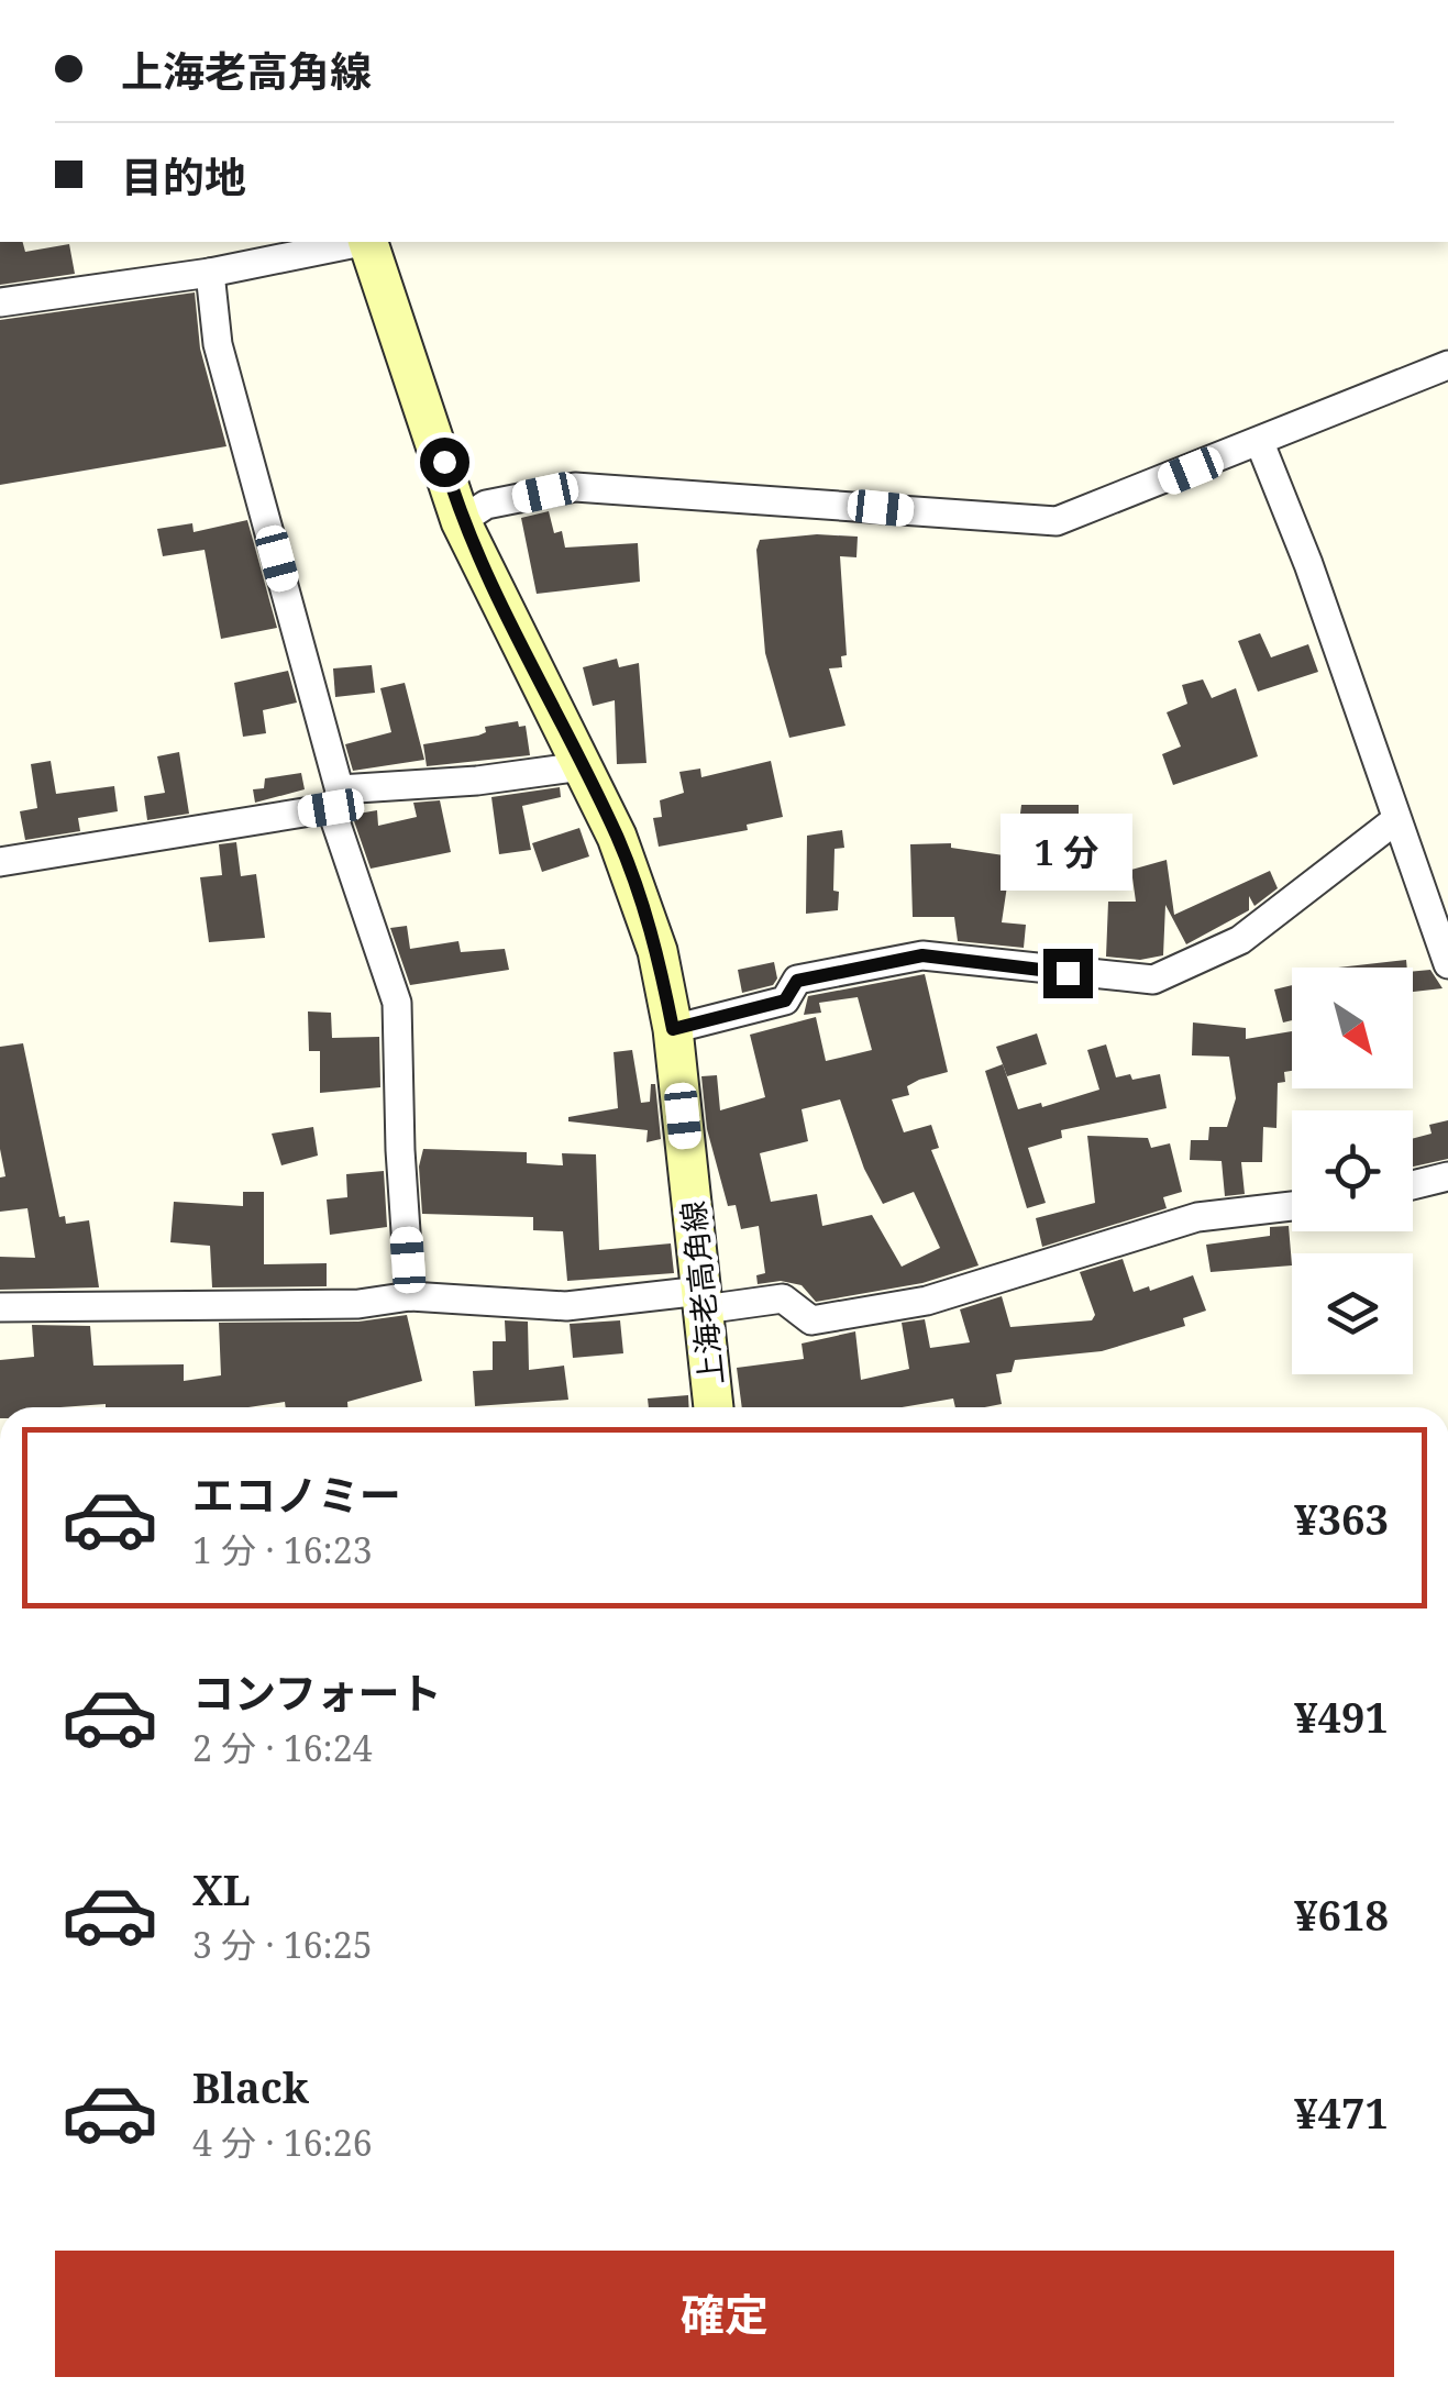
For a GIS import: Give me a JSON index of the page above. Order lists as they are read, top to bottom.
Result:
{
  "streets": {
    "main road": ["上海老高角線"]
  },
  "north": "bottom right",
  "page": {
    "banner": ["上海老高角線", "目的地"],
    "bubble": "1 分",
    "list": [
      {
        "name": "エコノミー",
        "note": "1 分 · 16:23",
        "value": "¥363"
      },
      {
        "name": "コンフォート",
        "note": "2 分 · 16:24",
        "value": "¥491"
      },
      {
        "name": "XL",
        "note": "3 分 · 16:25",
        "value": "¥618"
      },
      {
        "name": "Black",
        "note": "4 分 · 16:26",
        "value": "¥471"
      }
    ],
    "buttons": "確定"
  }
}
